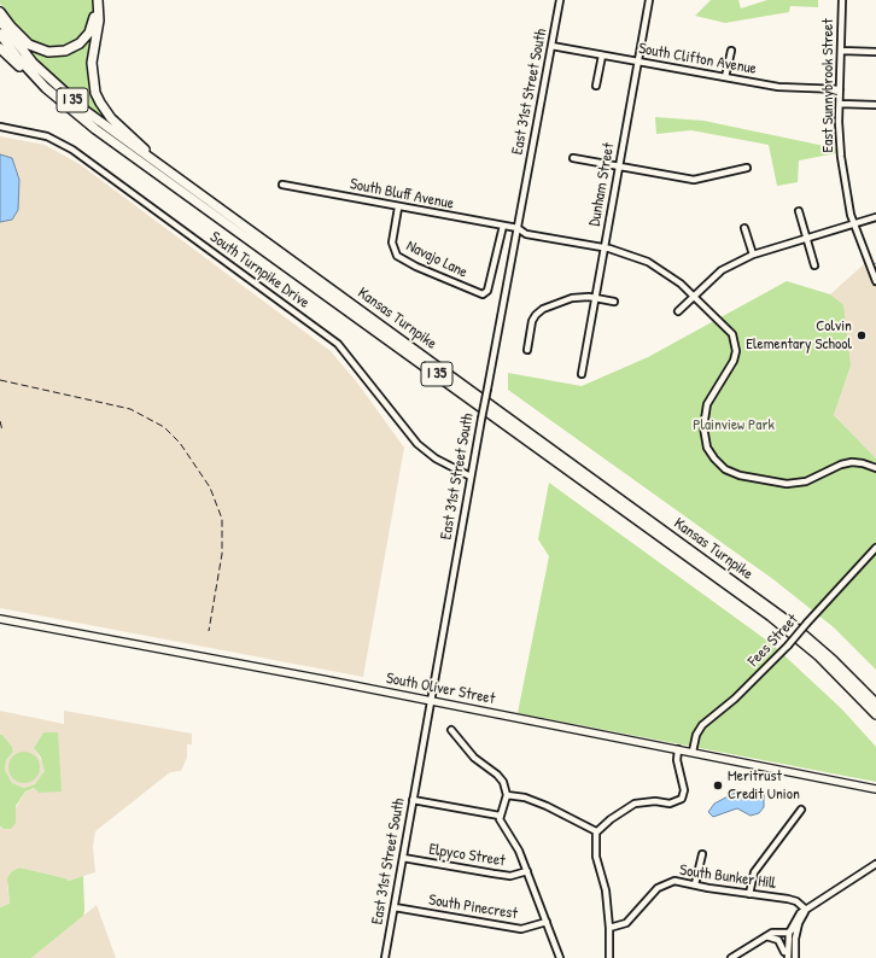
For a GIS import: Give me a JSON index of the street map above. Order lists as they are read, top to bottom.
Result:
{
  "streets": {
    "highway": ["I 35", "Kansas Turnpike"],
    "main road": ["South Oliver Street"],
    "street": [
      "South Clifton Avenue",
      "East Sunnybrook Street",
      "East 31st Street South",
      "Dunham Street",
      "South Bluff Avenue",
      "Navajo Lane",
      "South Turnpike Drive",
      "Fees Street",
      "Elpyco Street",
      "South Bunker Hill",
      "South Pinecrest"
    ]
  },
  "crossings": [
    ["South Clifton Avenue", "East Sunnybrook Street"],
    ["South Clifton Avenue", "East 31st Street South"],
    ["South Clifton Avenue", "Dunham Street"],
    ["East 31st Street South", "South Bluff Avenue"],
    ["East 31st Street South", "South Turnpike Drive"],
    ["East 31st Street South", "South Oliver Street"],
    ["East 31st Street South", "Elpyco Street"],
    ["East 31st Street South", "South Pinecrest"],
    ["Dunham Street", "South Bluff Avenue"],
    ["South Bluff Avenue", "Navajo Lane"],
    ["Fees Street", "South Oliver Street"]
  ],
  "parks": ["Plainview Park"],
  "places": ["Colvin Elementary School", "Meritrust Credit Union"]
}
